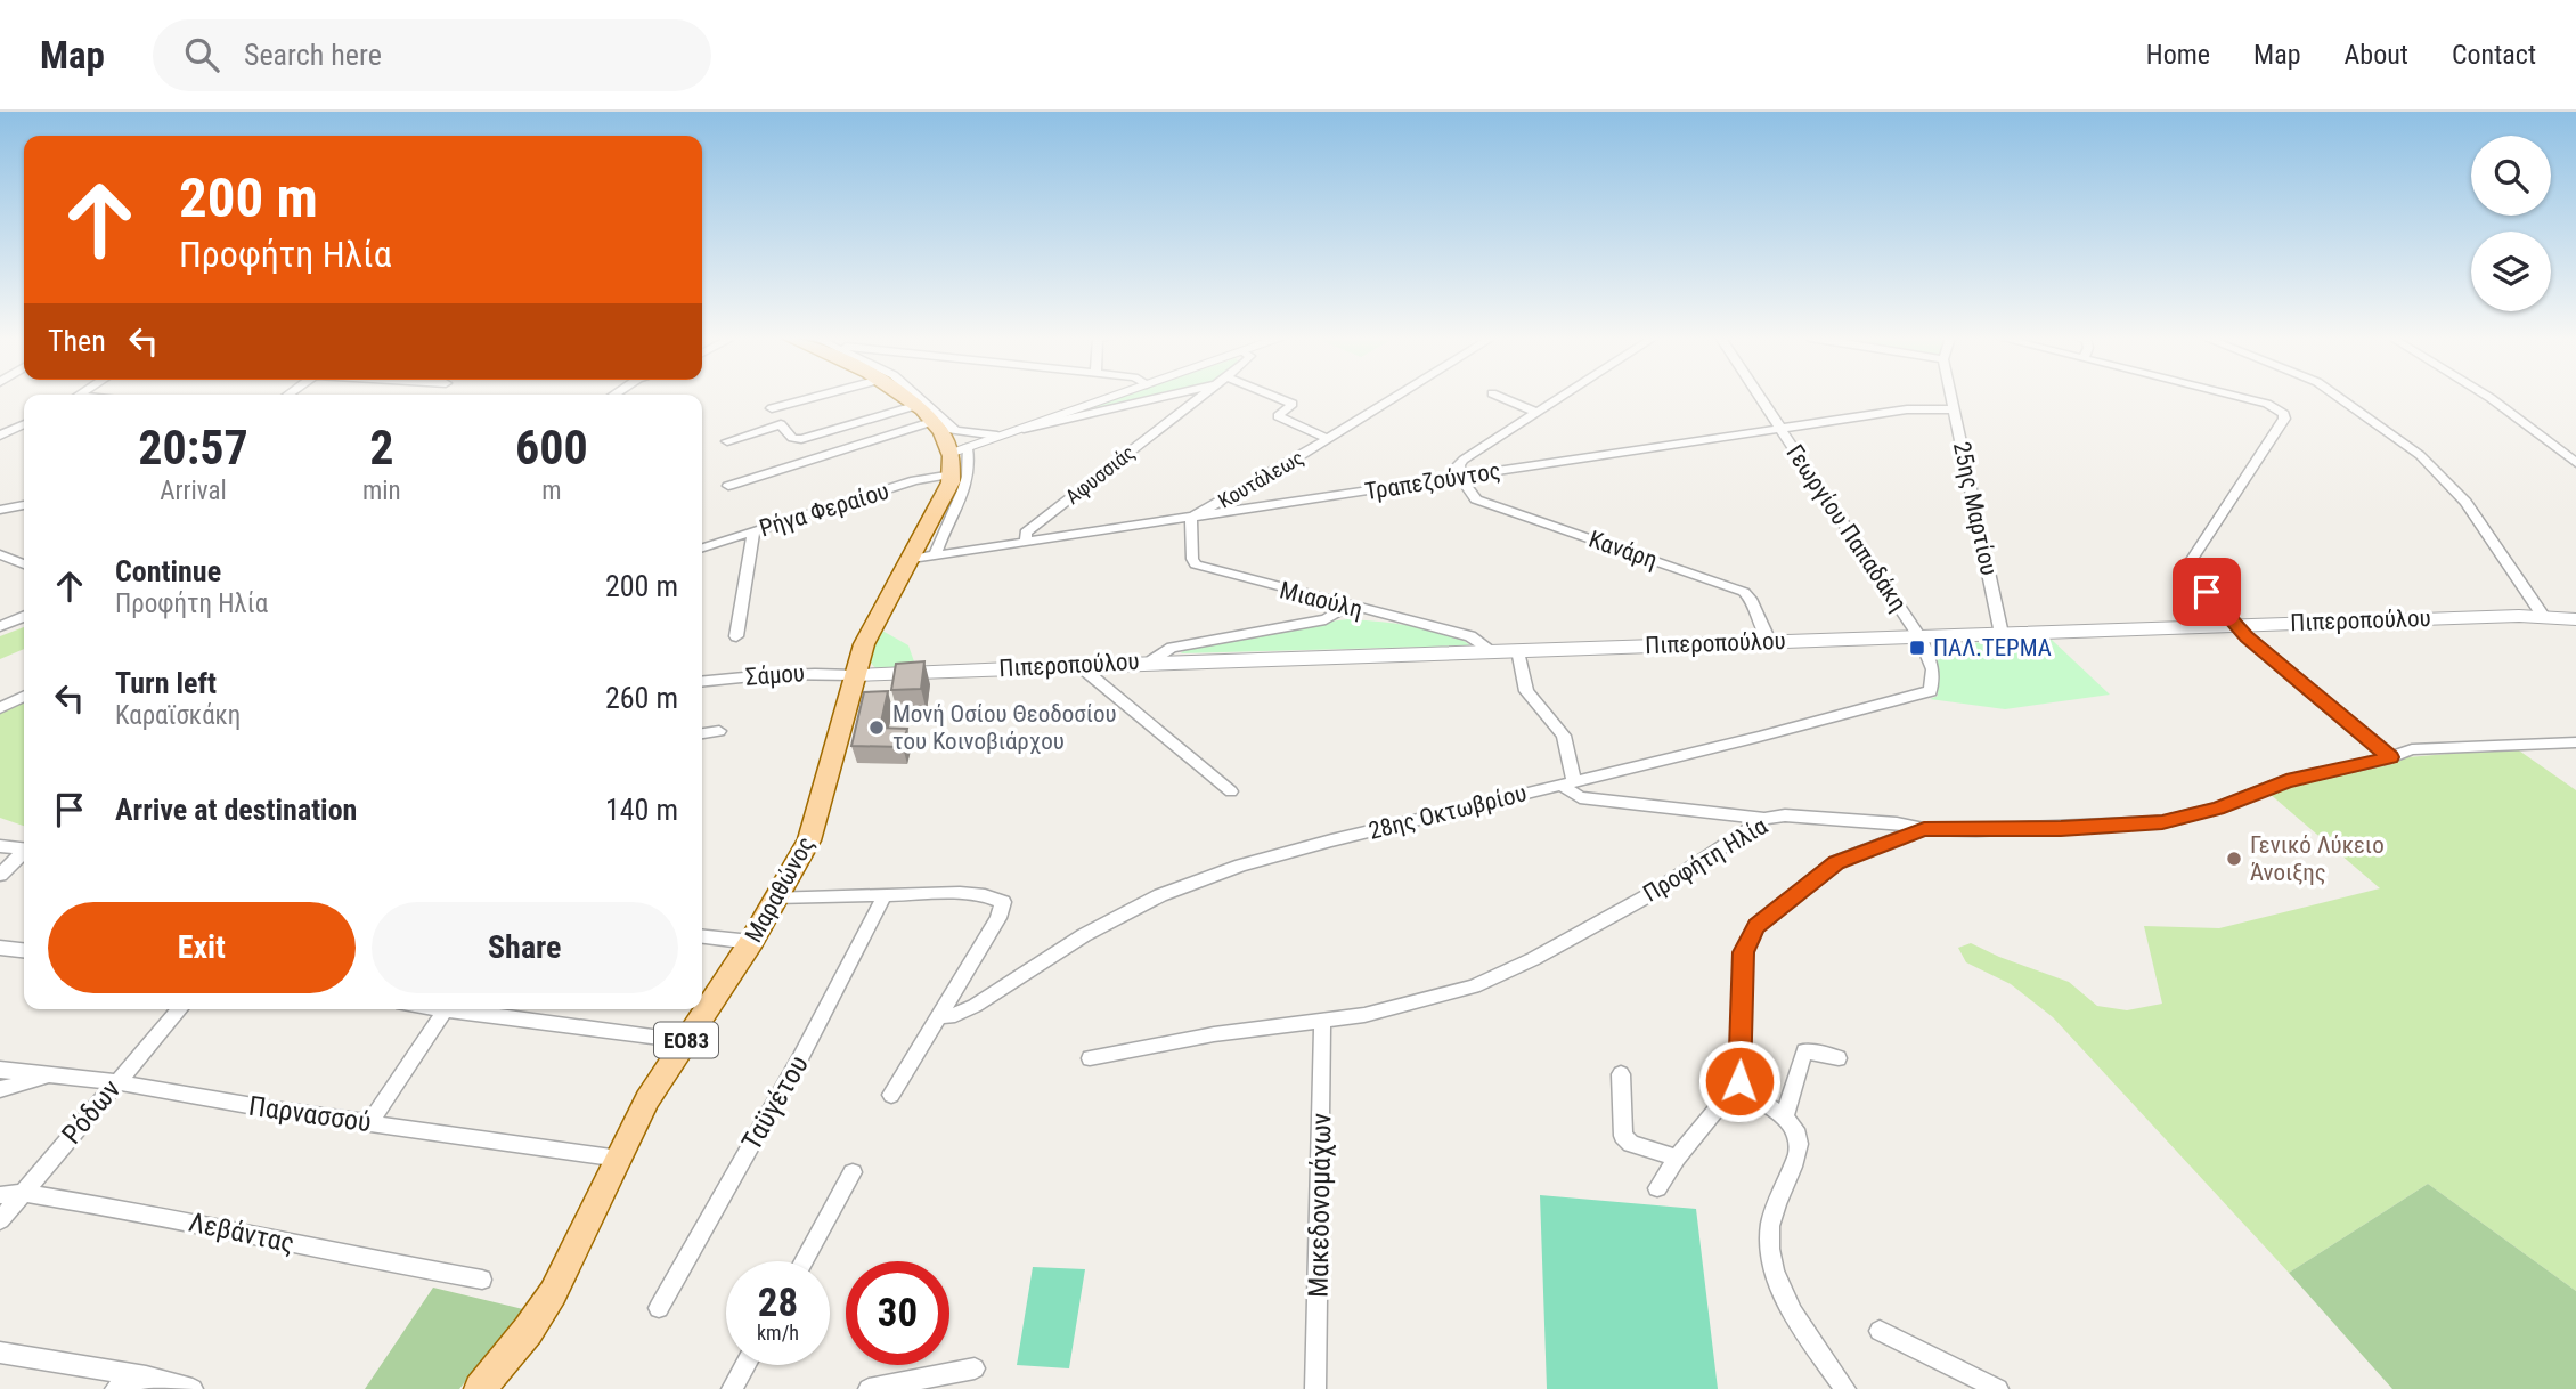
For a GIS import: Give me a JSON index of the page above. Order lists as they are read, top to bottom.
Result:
{
  "streets": {
    "main road": ["Μαραθώνος", "ΕΟ83"],
    "street": [
      "Αφυσσιάς",
      "Κουτάλεως",
      "Τραπεζούντος",
      "25ης Μαρτίου",
      "Ρήγα Φεραίου",
      "Γεωργίου Παπαδάκη",
      "Κανάρη",
      "Μιαούλη",
      "Πιπεροπούλου",
      "Σάμου",
      "28ης Οκτωβρίου",
      "Προφήτη Ηλία",
      "Ταϋγέτου",
      "Ρόδων",
      "Παρνασσού",
      "Μακεδονομάχων",
      "Λεβάντας"
    ]
  },
  "crossings": [
    ["Αφυσσιάς", "Τραπεζούντος"],
    ["Κουτάλεως", "Τραπεζούντος"],
    ["Κουτάλεως", "Μιαούλη"],
    ["Τραπεζούντος", "25ης Μαρτίου"],
    ["Τραπεζούντος", "Γεωργίου Παπαδάκη"],
    ["Τραπεζούντος", "Κανάρη"],
    ["Τραπεζούντος", "Μιαούλη"],
    ["Τραπεζούντος", "Μαραθώνος"],
    ["25ης Μαρτίου", "Πιπεροπούλου"],
    ["Ρήγα Φεραίου", "Μαραθώνος"],
    ["Γεωργίου Παπαδάκη", "Πιπεροπούλου"],
    ["Γεωργίου Παπαδάκη", "28ης Οκτωβρίου"],
    ["Κανάρη", "Πιπεροπούλου"],
    ["Μιαούλη", "Πιπεροπούλου"],
    ["Πιπεροπούλου", "Σάμου"],
    ["Πιπεροπούλου", "28ης Οκτωβρίου"],
    ["Πιπεροπούλου", "Μαραθώνος"],
    ["Σάμου", "Μαραθώνος"],
    ["Προφήτη Ηλία", "Μακεδονομάχων"],
    ["Μαραθώνος", "Παρνασσού"],
    ["Ρόδων", "Παρνασσού"],
    ["Ρόδων", "Λεβάντας"]
  ],
  "places": {
    "transit": ["ΠΑΛ.ΤΕΡΜΑ"],
    "other": ["Μονή Οσίου Θεοδοσίου του Κοινοβιάρχου", "Γενικό Λύκειο Άνοιξης"]
  },
  "page": {
    "header": "Map",
    "search": "Search here",
    "nav": [
      "Home",
      "Map",
      "About",
      "Contact"
    ],
    "turn": ["200 m", "Προφήτη Ηλία"],
    "then": "Then",
    "eta": [
      "20:57",
      "Arrival",
      "2",
      "min",
      "600",
      "m"
    ],
    "list": [
      {
        "name": "Continue",
        "note": "Προφήτη Ηλία",
        "value": "200 m"
      },
      {
        "name": "Turn left",
        "note": "Καραϊσκάκη",
        "value": "260 m"
      },
      {
        "name": "Arrive at destination",
        "value": "140 m"
      }
    ],
    "buttons": ["Exit", "Share"],
    "speed": "28 km/h",
    "limit": "30"
  }
}
